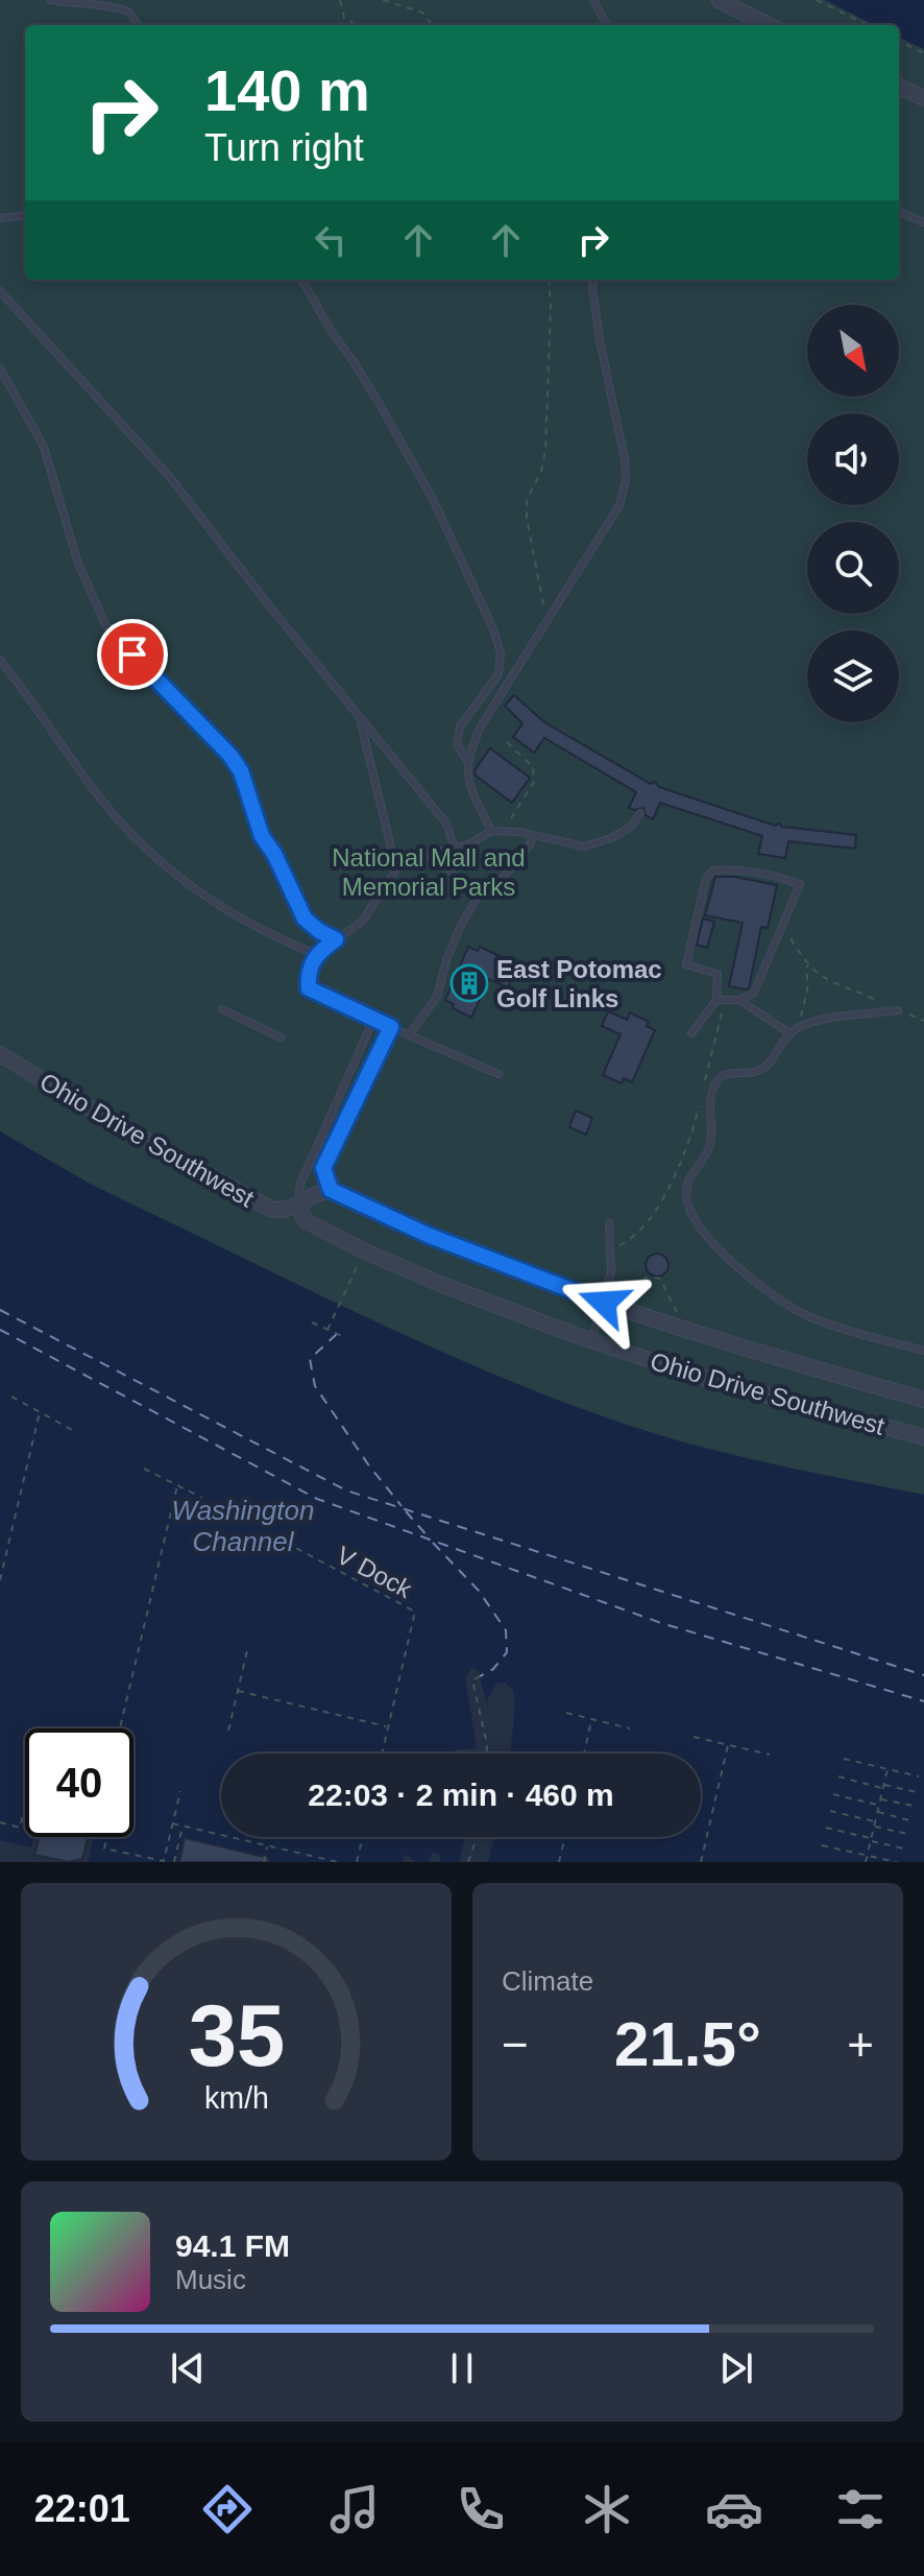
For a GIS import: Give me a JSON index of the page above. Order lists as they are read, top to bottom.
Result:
{
  "streets": {
    "street": ["Ohio Drive Southwest"],
    "path": ["V Dock"]
  },
  "water": ["Washington Channel"],
  "parks": ["National Mall and Memorial Parks"],
  "places": {
    "building": ["East Potomac Golf Links"]
  },
  "north": "bottom right",
  "page": {
    "turn": ["140 m", "Turn right"],
    "limit": "40",
    "trip": "22:03 · 2 min · 460 m",
    "tile": "Climate",
    "heat": ["−", "21.5°", "+"],
    "song": ["94.1 FM", "Music"],
    "tabs": "22:01",
    "gauge": ["35", "km/h"]
  }
}
